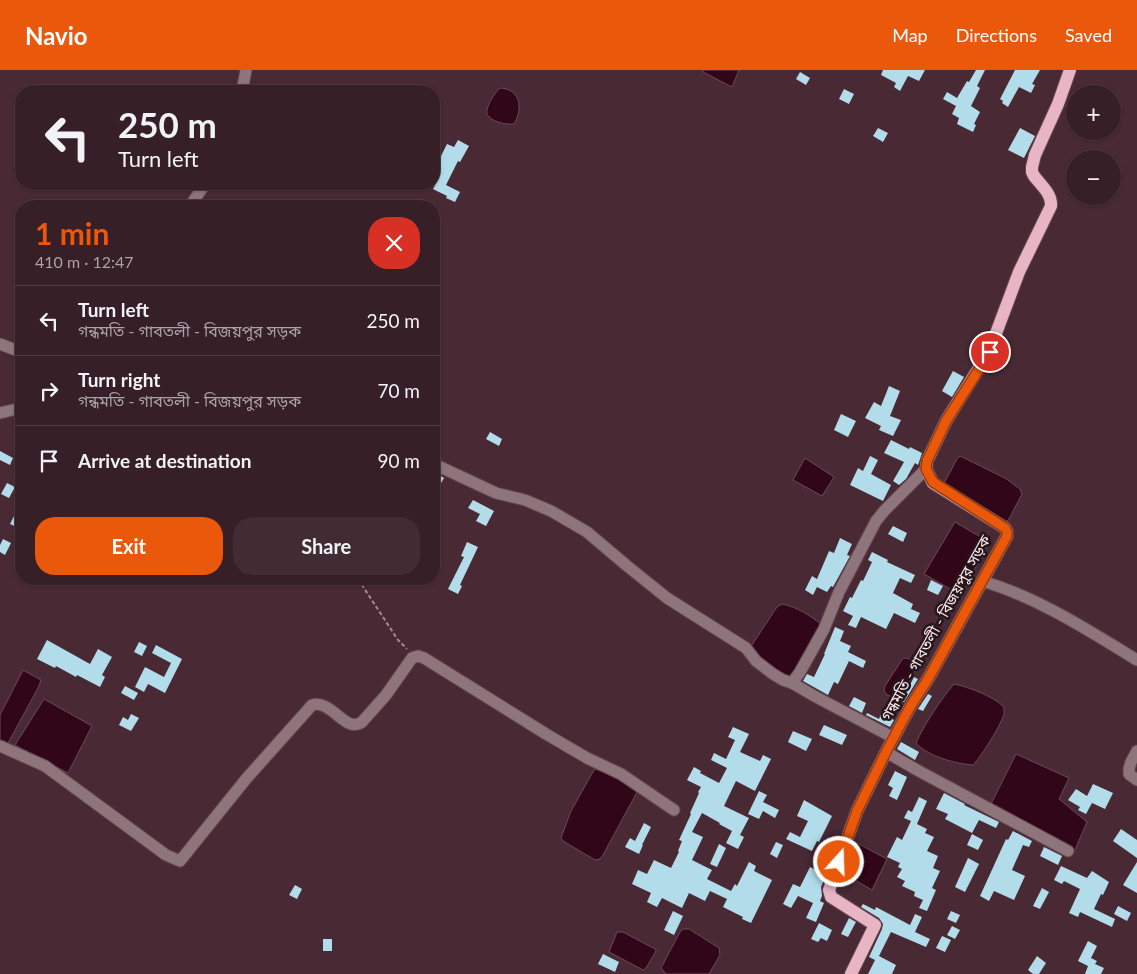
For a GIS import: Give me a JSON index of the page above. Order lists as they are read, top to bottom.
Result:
{
  "streets": {
    "main road": ["গন্ধমতি - গাবতলী - বিজয়পুর সড়ক"]
  },
  "page": {
    "header": "Navio",
    "nav": ["Map", "Directions", "Saved"],
    "map_buttons": ["+", "−"],
    "turn": ["250 m", "Turn left"],
    "heading": ["1 min", "410 m · 12:47"],
    "list": [
      {
        "name": "Turn left",
        "note": "গন্ধমতি - গাবতলী - বিজয়পুর সড়ক",
        "value": "250 m"
      },
      {
        "name": "Turn right",
        "note": "গন্ধমতি - গাবতলী - বিজয়পুর সড়ক",
        "value": "70 m"
      },
      {
        "name": "Arrive at destination",
        "value": "90 m"
      }
    ],
    "buttons": ["Exit", "Share"]
  }
}
